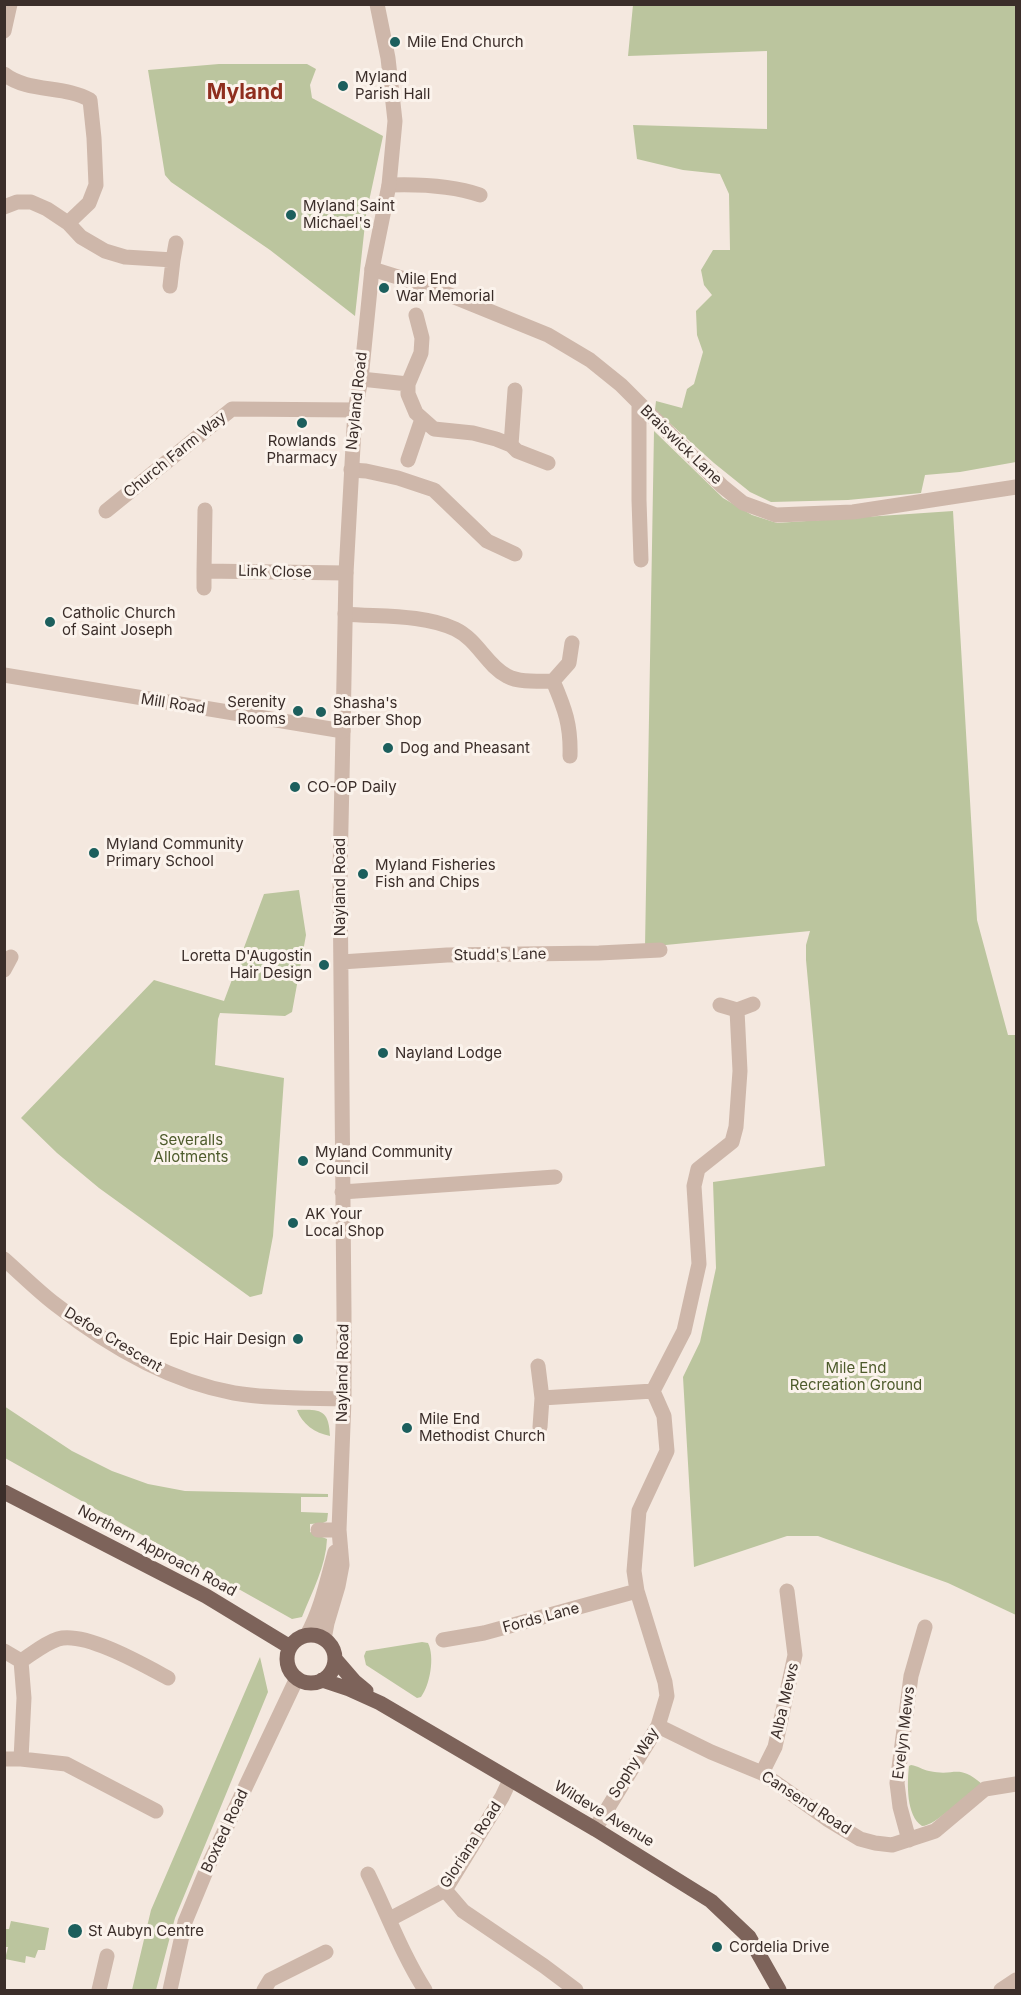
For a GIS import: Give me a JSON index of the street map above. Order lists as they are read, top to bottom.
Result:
{
  "streets": {
    "main road": ["Northern Approach Road", "Wildeve Avenue"],
    "street": [
      "Nayland Road",
      "Braiswick Lane",
      "Church Farm Way",
      "Link Close",
      "Mill Road",
      "Studd's Lane",
      "Defoe Crescent",
      "Fords Lane",
      "Alba Mews",
      "Evelyn Mews",
      "Sophy Way",
      "Cansend Road",
      "Boxted Road",
      "Gloriana Road"
    ]
  },
  "crossings": [
    ["Nayland Road", "Braiswick Lane"],
    ["Nayland Road", "Church Farm Way"],
    ["Nayland Road", "Link Close"],
    ["Nayland Road", "Mill Road"],
    ["Nayland Road", "Studd's Lane"],
    ["Nayland Road", "Defoe Crescent"],
    ["Nayland Road", "Northern Approach Road"],
    ["Nayland Road", "Wildeve Avenue"],
    ["Nayland Road", "Boxted Road"],
    ["Northern Approach Road", "Wildeve Avenue"],
    ["Northern Approach Road", "Boxted Road"],
    ["Fords Lane", "Sophy Way"],
    ["Alba Mews", "Cansend Road"],
    ["Evelyn Mews", "Cansend Road"],
    ["Sophy Way", "Cansend Road"],
    ["Sophy Way", "Wildeve Avenue"],
    ["Wildeve Avenue", "Boxted Road"],
    ["Wildeve Avenue", "Gloriana Road"]
  ],
  "districts": ["Myland"],
  "parks": ["Severalls Allotments", "Mile End Recreation Ground"],
  "places": [
    "Mile End Church",
    "Myland Parish Hall",
    "Myland Saint Michael's",
    "Mile End War Memorial",
    "Rowlands Pharmacy",
    "Catholic Church of Saint Joseph",
    "Serenity Rooms",
    "Shasha's Barber Shop",
    "Dog and Pheasant",
    "CO-OP Daily",
    "Myland Community Primary School",
    "Myland Fisheries Fish and Chips",
    "Loretta D'Augostin Hair Design",
    "Nayland Lodge",
    "Myland Community Council",
    "AK Your Local Shop",
    "Epic Hair Design",
    "Mile End Methodist Church",
    "St Aubyn Centre",
    "Cordelia Drive"
  ]
}
